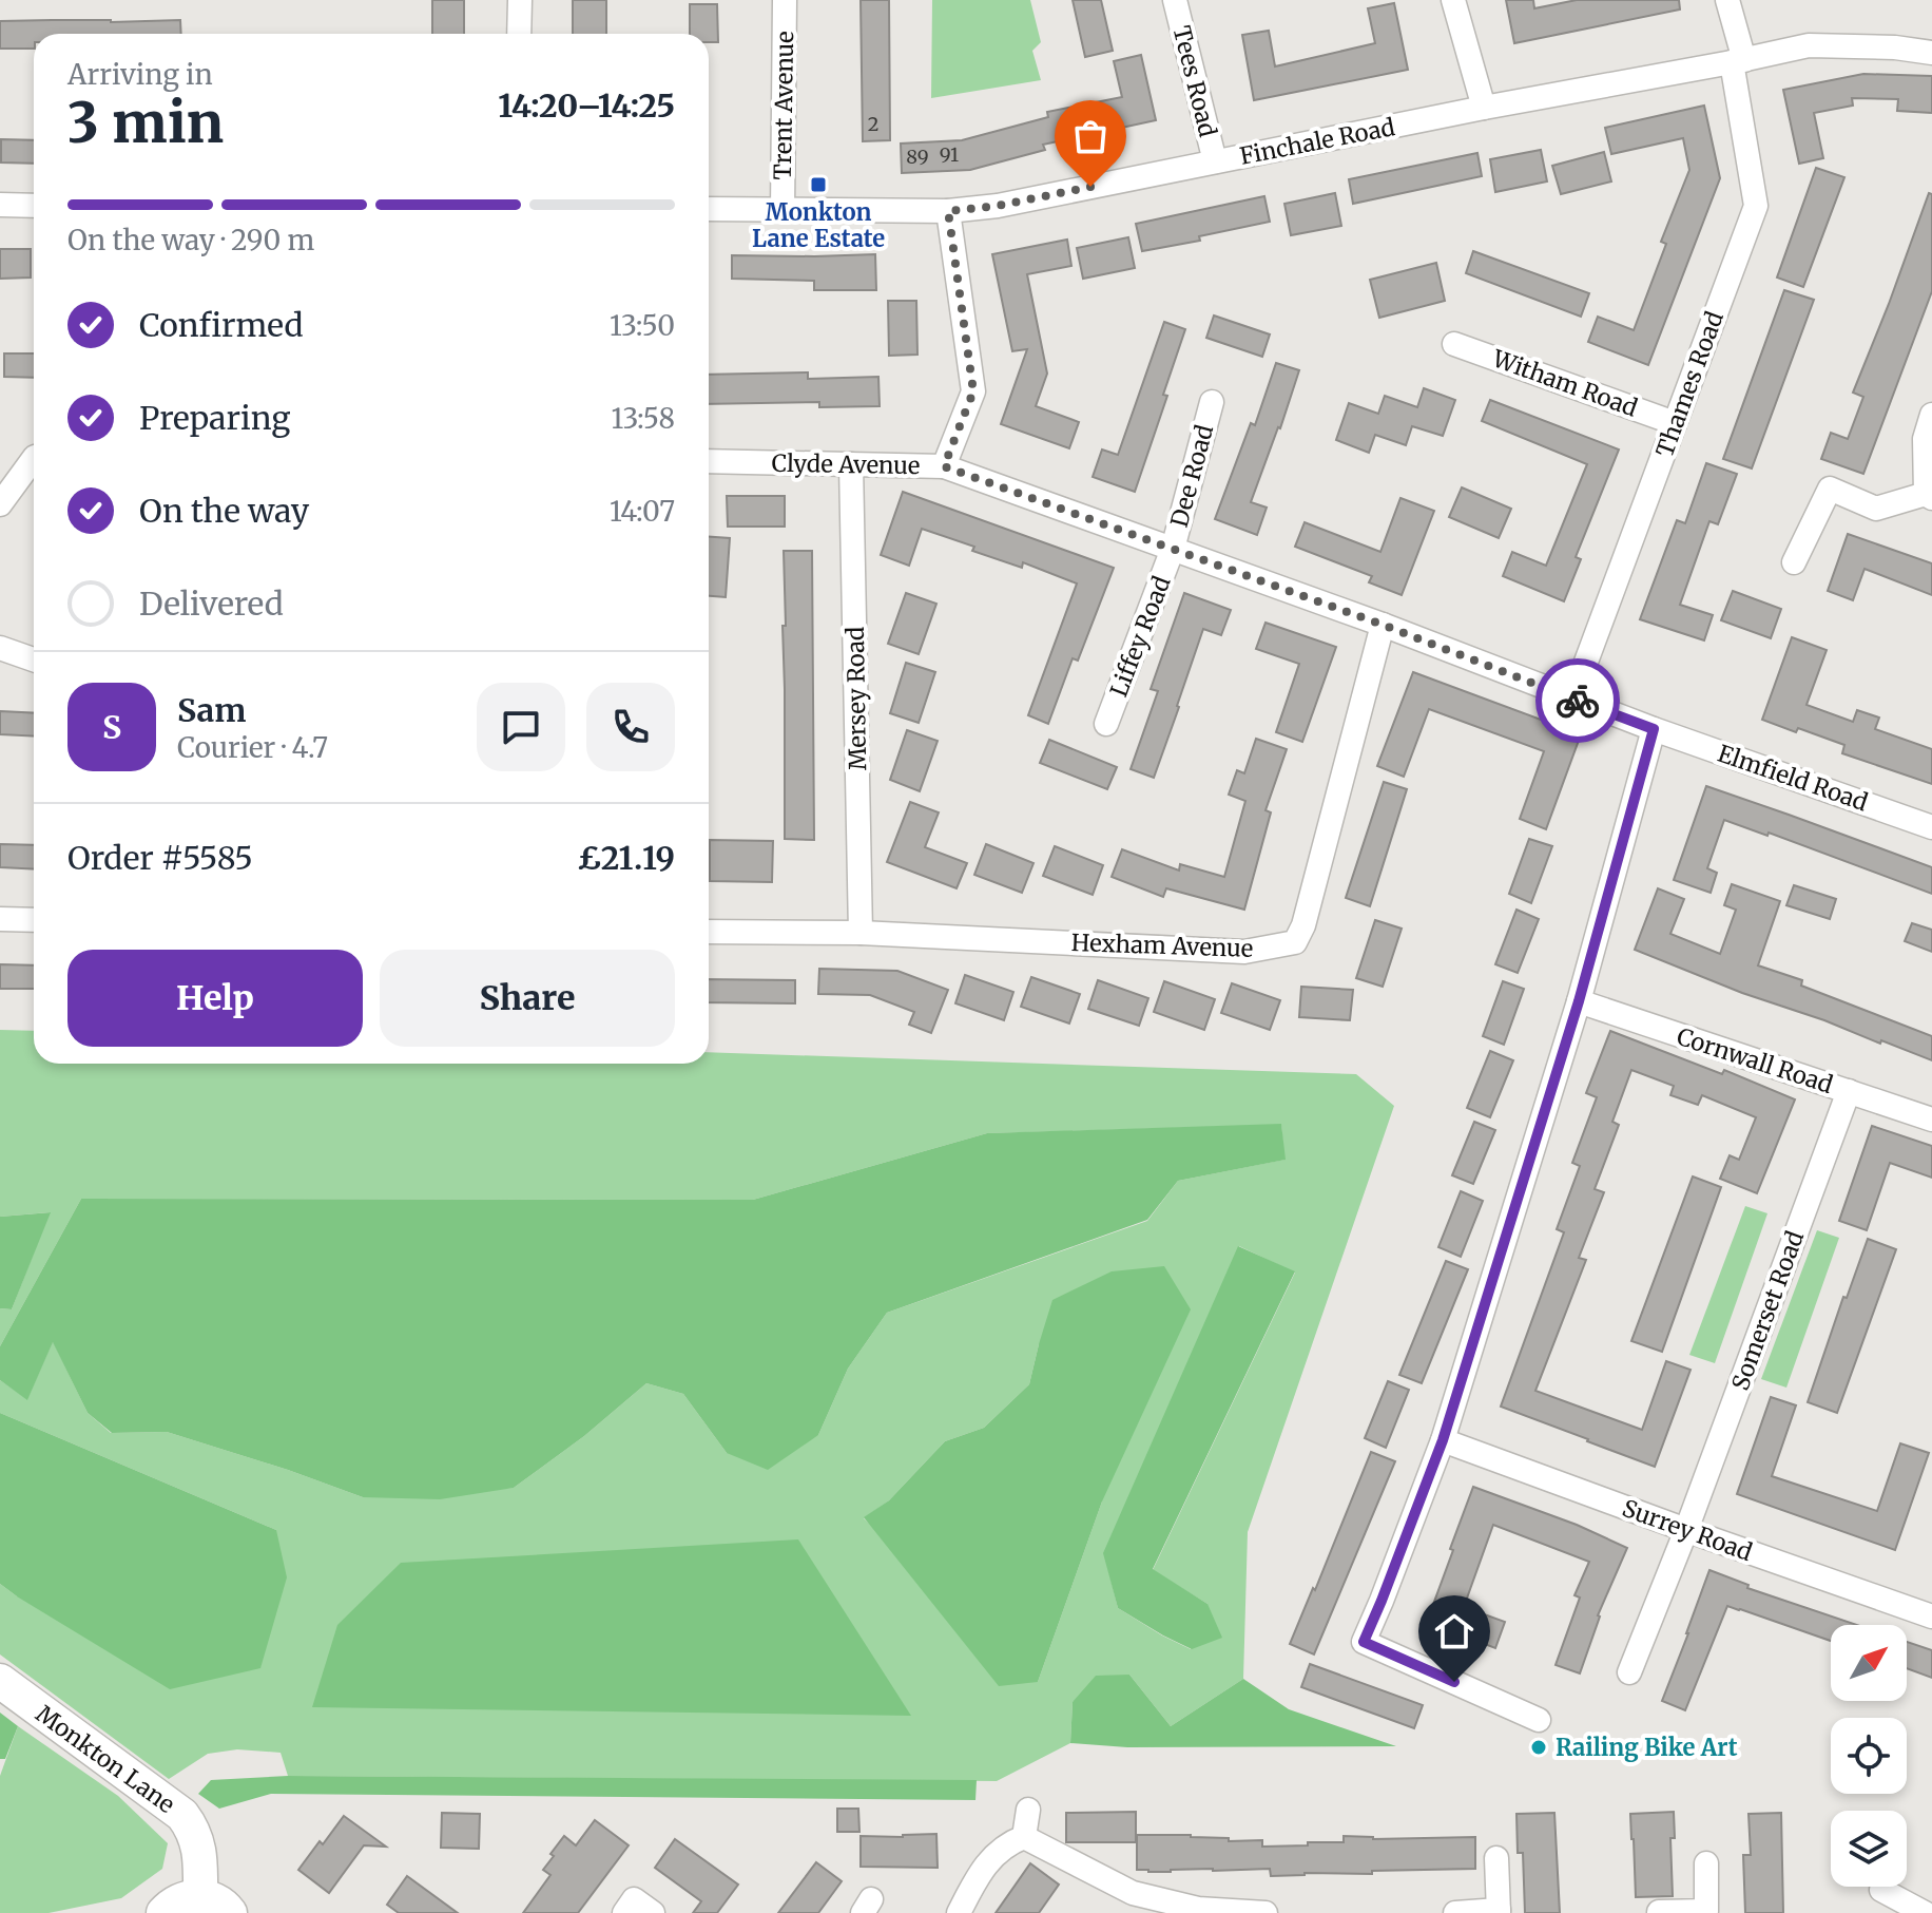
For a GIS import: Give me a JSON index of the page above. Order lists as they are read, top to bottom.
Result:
{
  "streets": {
    "street": [
      "Tees Road",
      "Trent Avenue",
      "Finchale Road",
      "Witham Road",
      "Thames Road",
      "Clyde Avenue",
      "Dee Road",
      "Liffey Road",
      "Mersey Road",
      "Elmfield Road",
      "Hexham Avenue",
      "Cornwall Road",
      "Somerset Road",
      "Surrey Road",
      "Monkton Lane"
    ]
  },
  "crossings": [
    ["Tees Road", "Finchale Road"],
    ["Trent Avenue", "Finchale Road"],
    ["Finchale Road", "Thames Road"],
    ["Witham Road", "Thames Road"],
    ["Thames Road", "Clyde Avenue"],
    ["Clyde Avenue", "Dee Road"],
    ["Clyde Avenue", "Liffey Road"],
    ["Clyde Avenue", "Mersey Road"],
    ["Clyde Avenue", "Elmfield Road"],
    ["Clyde Avenue", "Hexham Avenue"],
    ["Dee Road", "Liffey Road"],
    ["Mersey Road", "Hexham Avenue"],
    ["Cornwall Road", "Somerset Road"],
    ["Somerset Road", "Surrey Road"]
  ],
  "places": {
    "transit": ["Monkton Lane Estate"],
    "other": ["Railing Bike Art"]
  },
  "house_numbers": ["2", "91", "89"],
  "north": "top right",
  "page": {
    "heading": ["3 min", "Arriving in", "14:20–14:25"],
    "panel": [
      "Sam",
      "Courier · 4.7",
      "Order #5585",
      "£21.19"
    ],
    "bar": "On the way · 290 m",
    "list": [
      ["Confirmed", "13:50"],
      ["Preparing", "13:58"],
      ["On the way", "14:07"],
      "Delivered"
    ],
    "round": "S",
    "buttons": ["Help", "Share"]
  }
}
